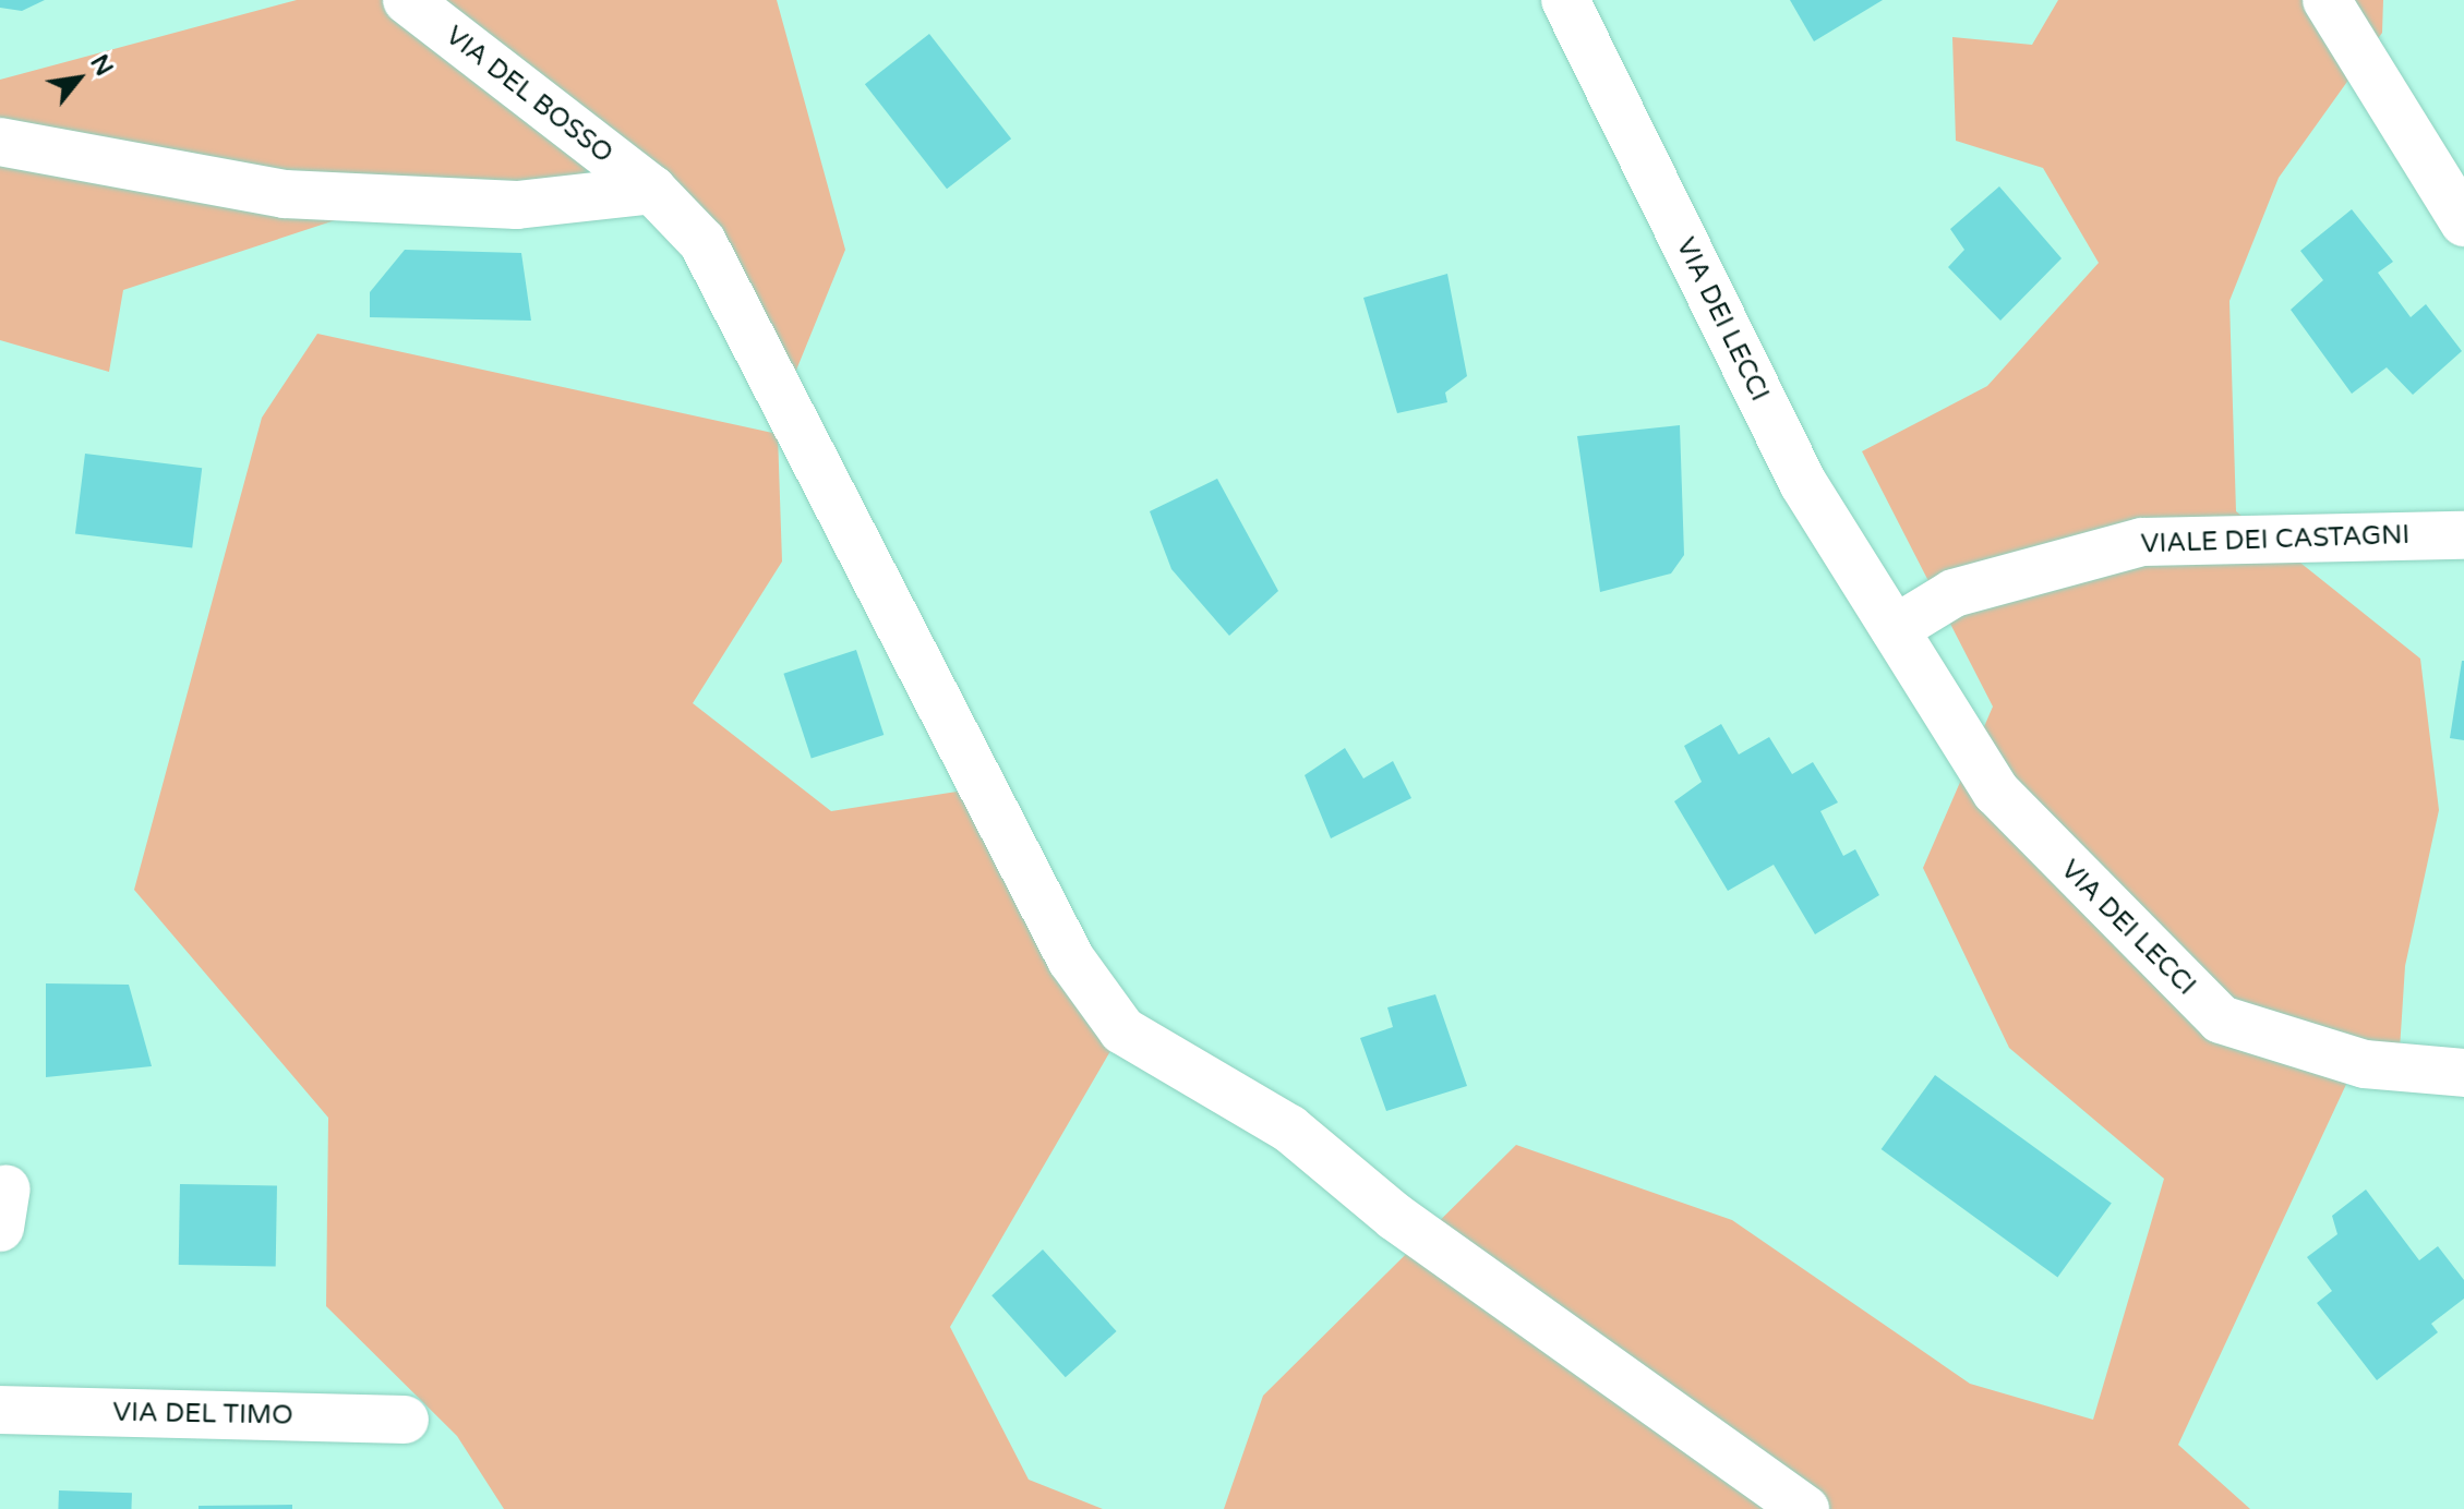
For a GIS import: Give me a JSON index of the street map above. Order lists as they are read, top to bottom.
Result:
{
  "streets": {
    "street": [
      "VIA DEL BOSSO",
      "VIA DEI LECCI",
      "VIALE DEI CASTAGNI",
      "VIA DEL TIMO"
    ]
  },
  "crossings": [
    ["VIA DEI LECCI", "VIALE DEI CASTAGNI"]
  ],
  "north": "top right"
}
